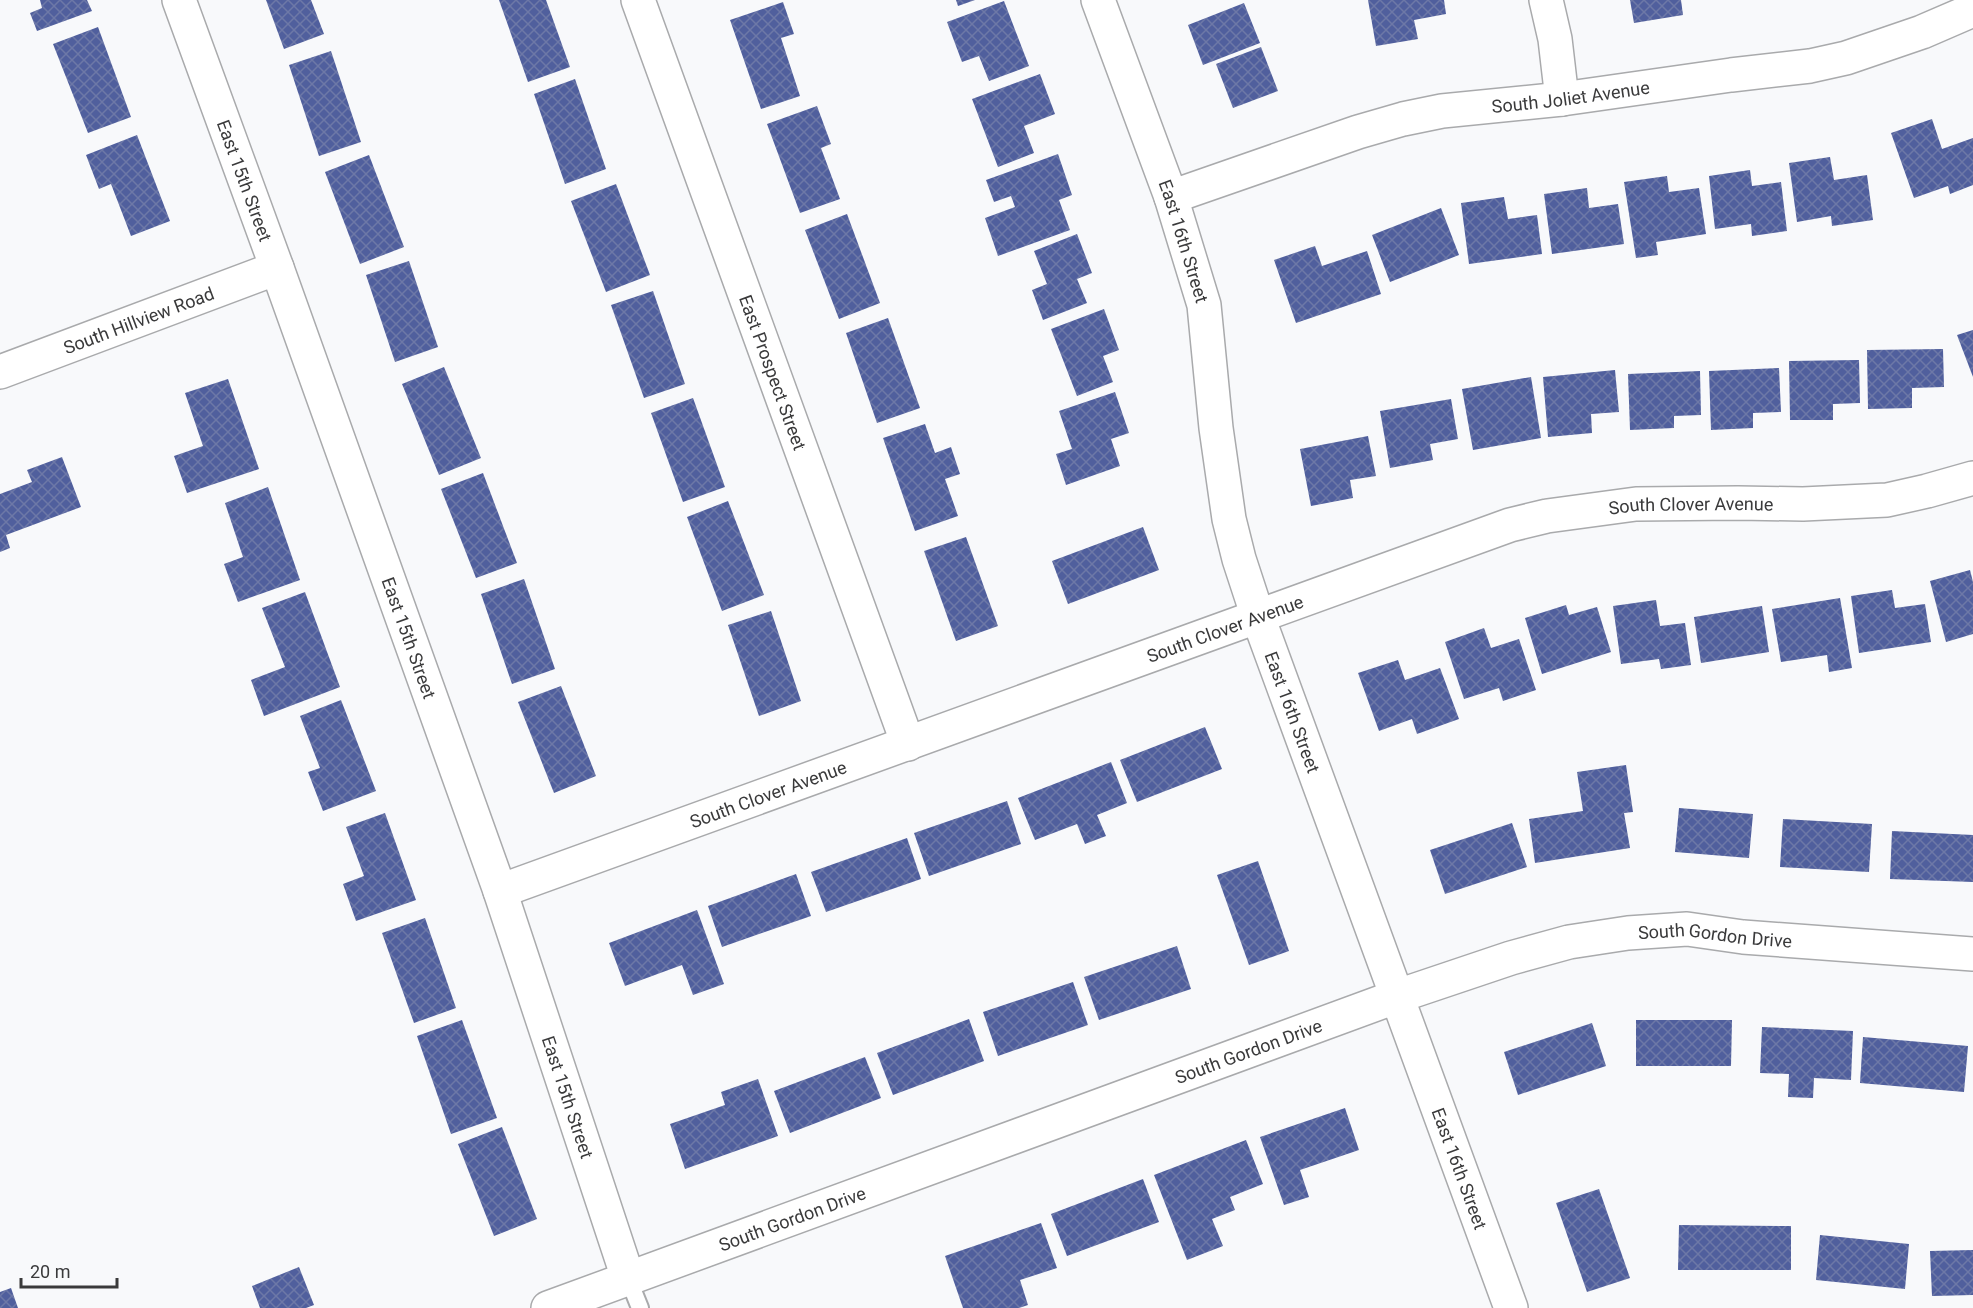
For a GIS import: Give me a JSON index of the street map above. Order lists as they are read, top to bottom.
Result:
{
  "streets": {
    "street": [
      "South Joliet Avenue",
      "East 15th Street",
      "East 16th Street",
      "South Hillview Road",
      "East Prospect Street",
      "South Clover Avenue",
      "South Gordon Drive"
    ]
  },
  "crossings": [
    ["South Joliet Avenue", "East 16th Street"],
    ["East 15th Street", "South Hillview Road"],
    ["East 15th Street", "South Clover Avenue"],
    ["East 15th Street", "South Gordon Drive"],
    ["East 16th Street", "South Clover Avenue"],
    ["East 16th Street", "South Gordon Drive"],
    ["East Prospect Street", "South Clover Avenue"]
  ],
  "scale_bar": "20 m"
}
